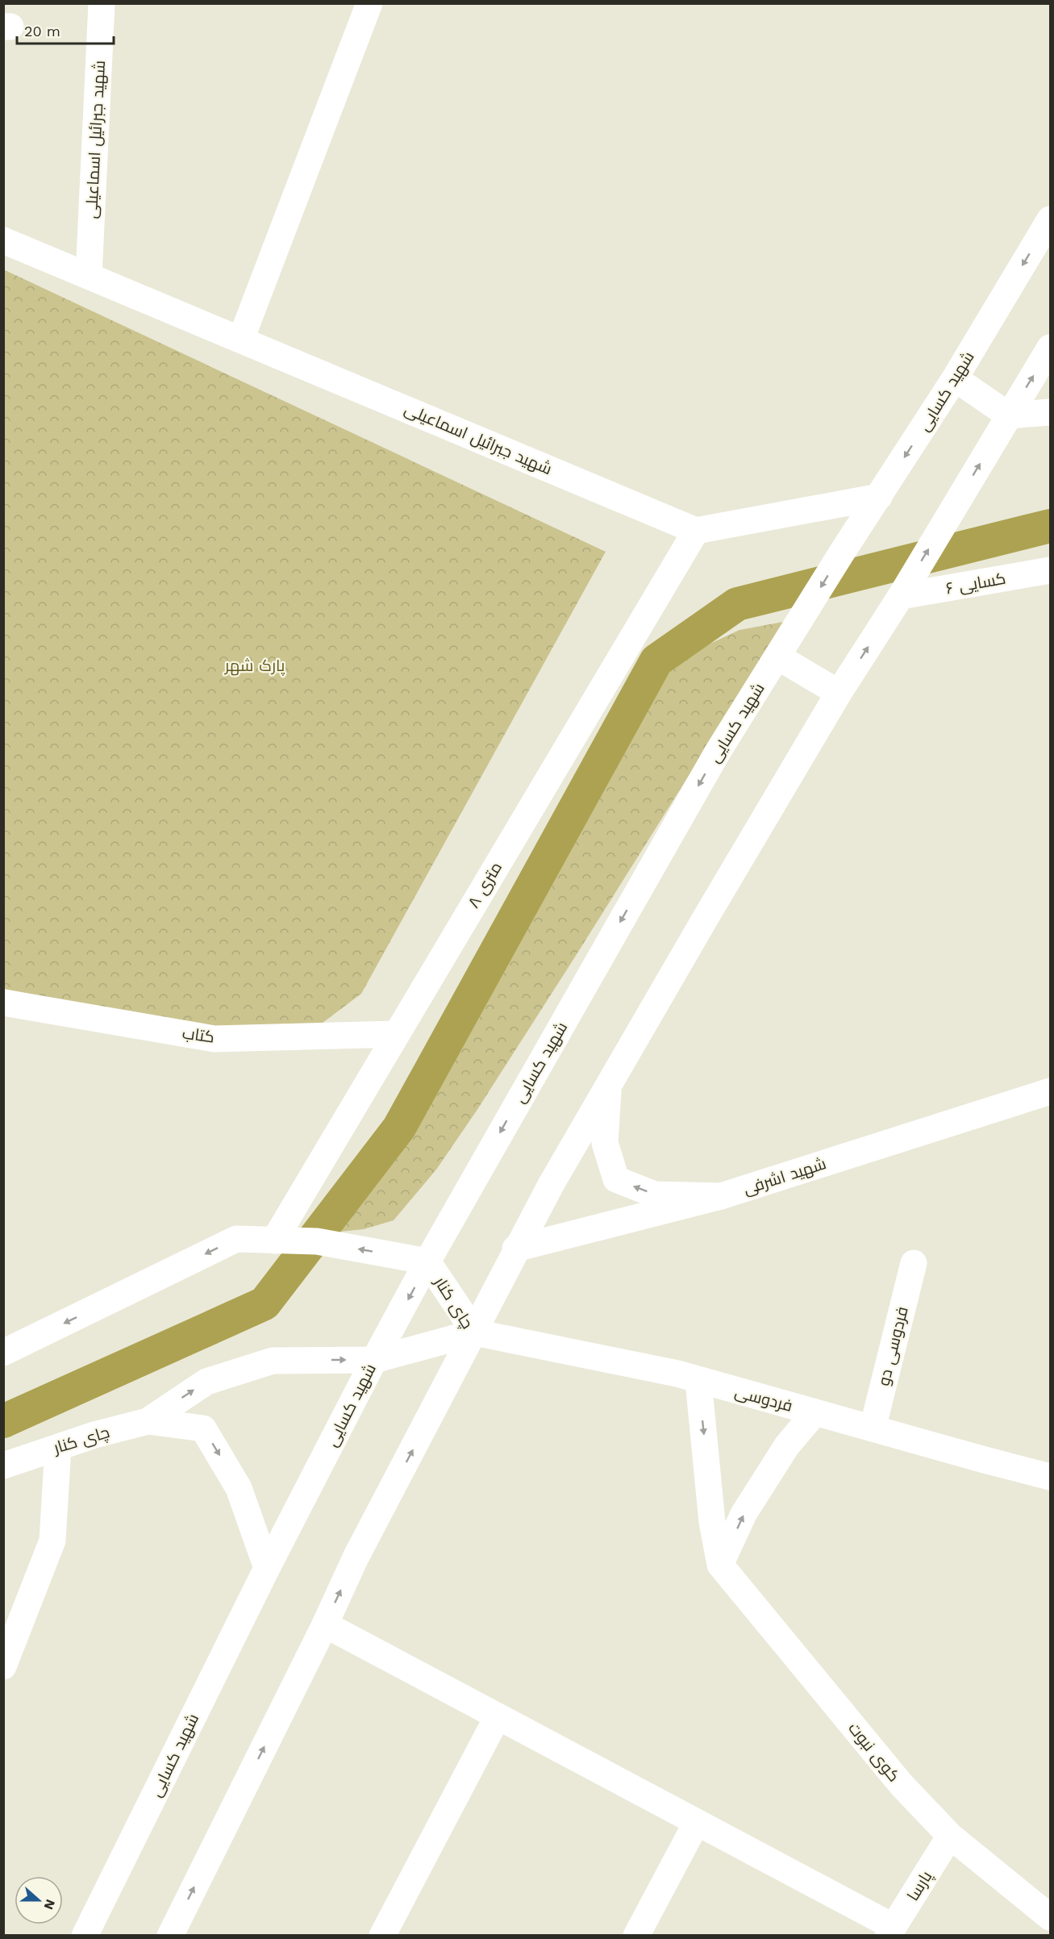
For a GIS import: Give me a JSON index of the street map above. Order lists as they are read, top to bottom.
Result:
{
  "streets": {
    "street": [
      "شهید جبرائیل اسماعیلی",
      "شهید کسایی",
      "کسایی ۶",
      "۸ متری",
      "کتاب",
      "شهید اشرفی",
      "چای کنار",
      "فردوسی دو",
      "فردوسی",
      "کوی نبوت",
      "پارسا"
    ]
  },
  "crossings": [
    ["شهید جبرائیل اسماعیلی", "۸ متری"],
    ["شهید کسایی", "چای کنار"],
    ["۸ متری", "کتاب"],
    ["۸ متری", "چای کنار"],
    ["چای کنار", "فردوسی"],
    ["فردوسی دو", "فردوسی"],
    ["کوی نبوت", "پارسا"]
  ],
  "parks": ["پارک شهر"],
  "scale_bar": "20 m",
  "north": "right"
}
